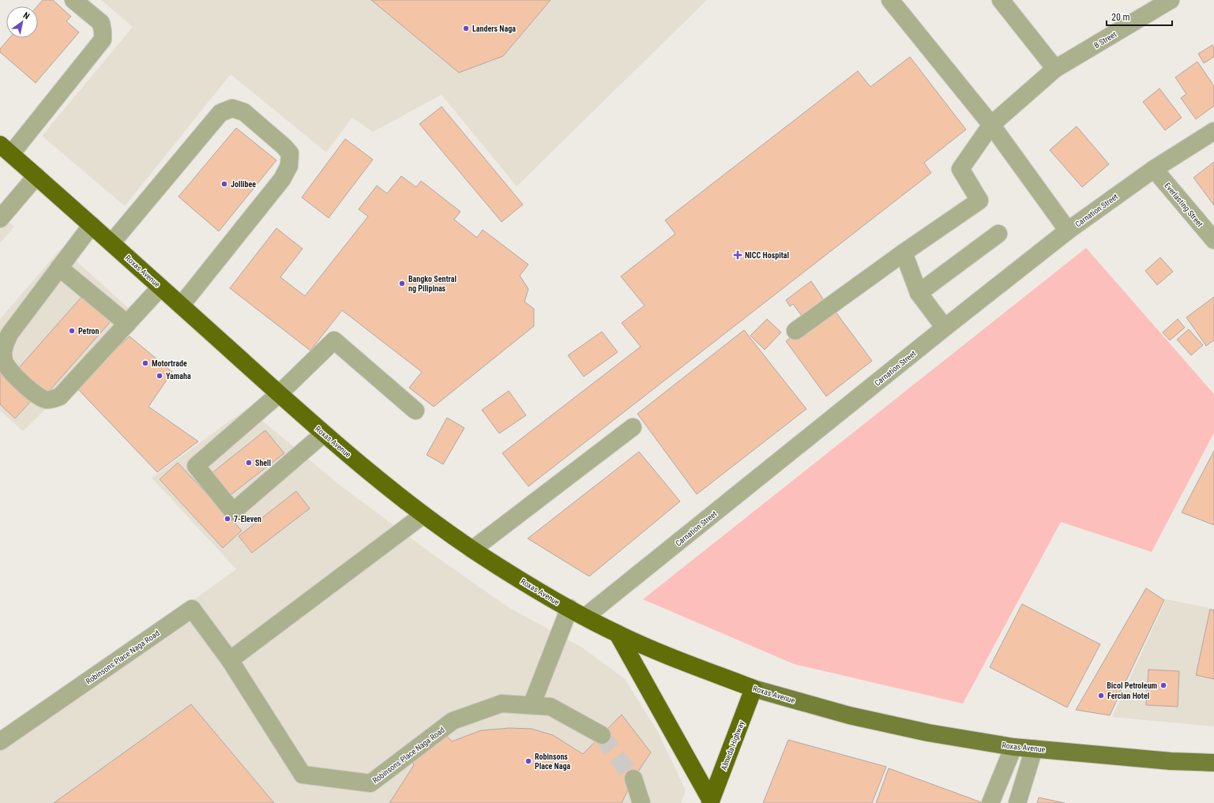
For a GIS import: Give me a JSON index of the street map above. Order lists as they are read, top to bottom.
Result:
{
  "streets": {
    "highway": ["Roxas Avenue", "Almeda Highway"],
    "street": [
      "B Street",
      "Everlasting Street",
      "Carnation Street",
      "Robinsons Place Naga Road"
    ]
  },
  "crossings": [
    ["Everlasting Street", "Carnation Street"],
    ["Carnation Street", "Roxas Avenue"],
    ["Roxas Avenue", "Almeda Highway"]
  ],
  "places": {
    "other": [
      "Landers Naga",
      "Jollibee",
      "Bangko Sentral ng Pilipinas",
      "Petron",
      "Motortrade",
      "Yamaha",
      "Shell",
      "7-Eleven",
      "Bicol Petroleum",
      "Fercian Hotel",
      "Robinsons Place Naga"
    ],
    "health": ["NICC Hospital"]
  },
  "scale_bar": "20 m",
  "north": "top right"
}
